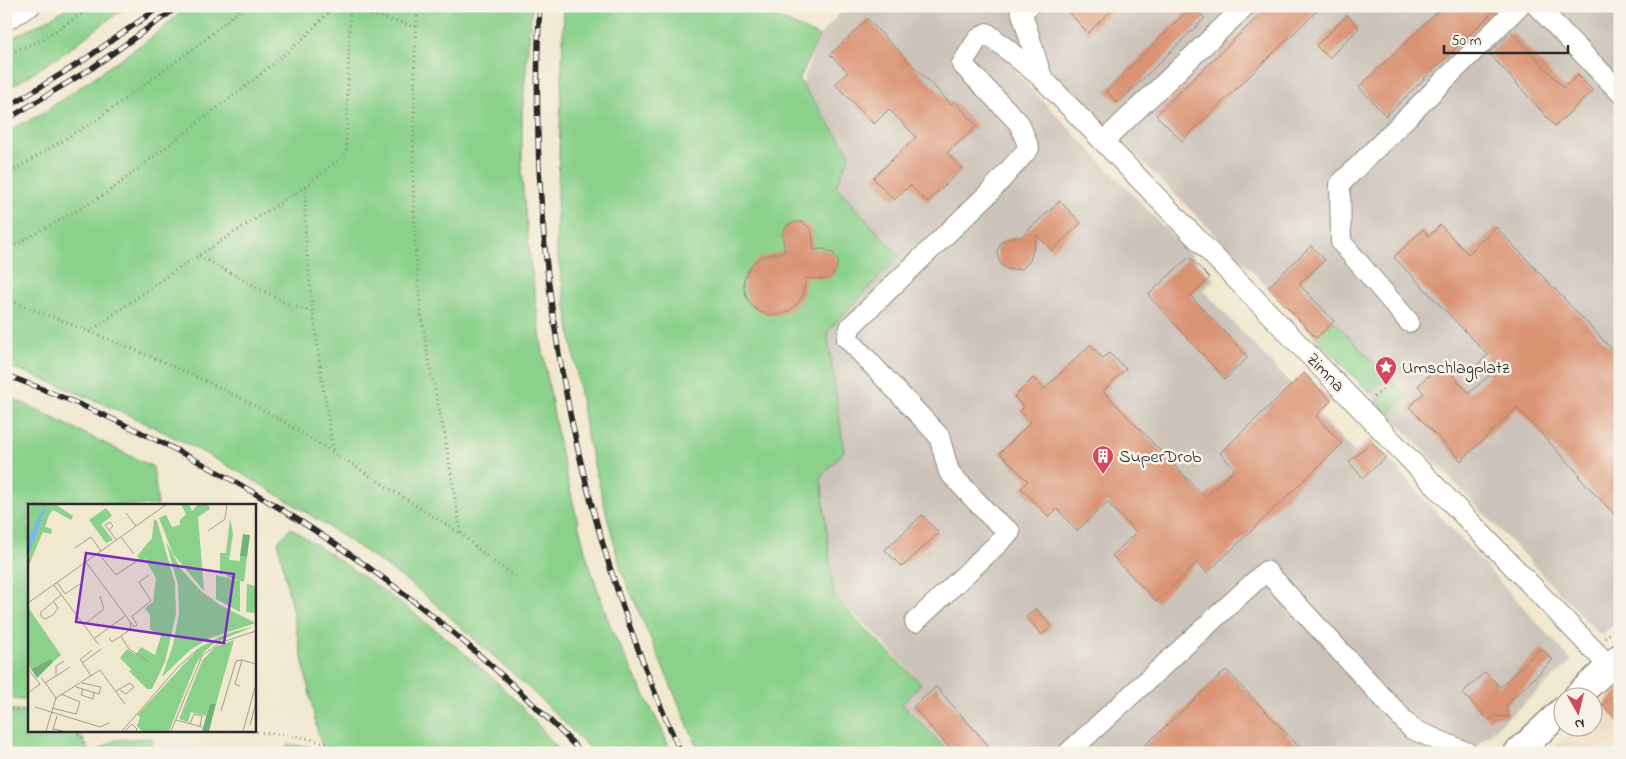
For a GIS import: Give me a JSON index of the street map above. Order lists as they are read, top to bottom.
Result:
{
  "streets": {
    "street": ["Zimna"]
  },
  "places": {
    "place": ["Umschlagplatz"],
    "building": ["SuperDrob"]
  },
  "scale_bar": "50 m",
  "north": "bottom"
}
